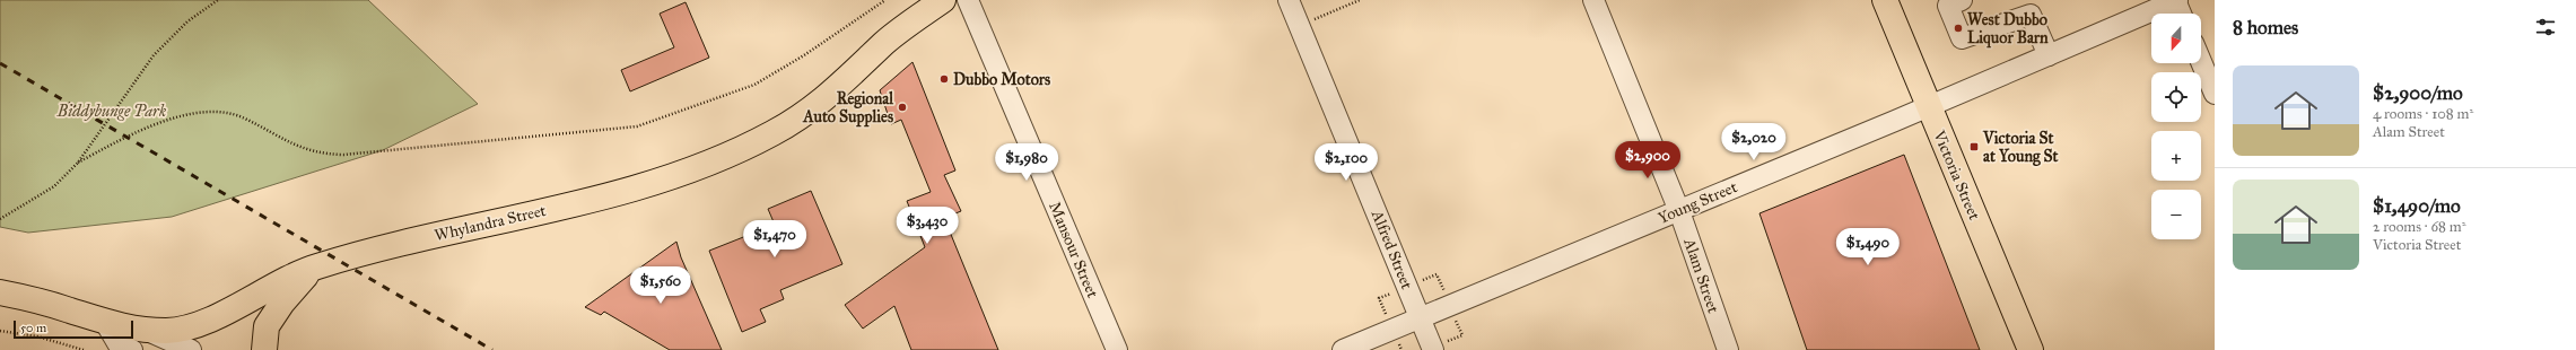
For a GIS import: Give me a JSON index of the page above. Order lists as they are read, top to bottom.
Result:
{
  "streets": {
    "highway": ["Victoria Street", "Whylandra Street"],
    "street": [
      "Young Street",
      "Mansour Street",
      "Alfred Street",
      "Alam Street"
    ]
  },
  "crossings": [
    ["Victoria Street", "Young Street"],
    ["Young Street", "Alfred Street"],
    ["Young Street", "Alam Street"]
  ],
  "parks": ["Biddybunge Park"],
  "places": {
    "other": ["West Dubbo Liquor Barn", "Dubbo Motors", "Regional Auto Supplies"],
    "transit": ["Victoria St at Young St"]
  },
  "scale_bar": "50 m",
  "north": "bottom",
  "page": {
    "heading": "8 homes",
    "map_buttons": ["+", "−"],
    "list": [
      {
        "name": "$2,900/mo",
        "note": "4 rooms · 108 m² · Alam Street"
      },
      {
        "name": "$1,490/mo",
        "note": "2 rooms · 68 m² · Victoria Street"
      }
    ],
    "price": [
      "$2,020",
      "$2,900",
      "$1,980",
      "$2,100",
      "$3,430",
      "$1,470",
      "$1,490",
      "$1,560"
    ],
    "scale": "50 m"
  }
}
